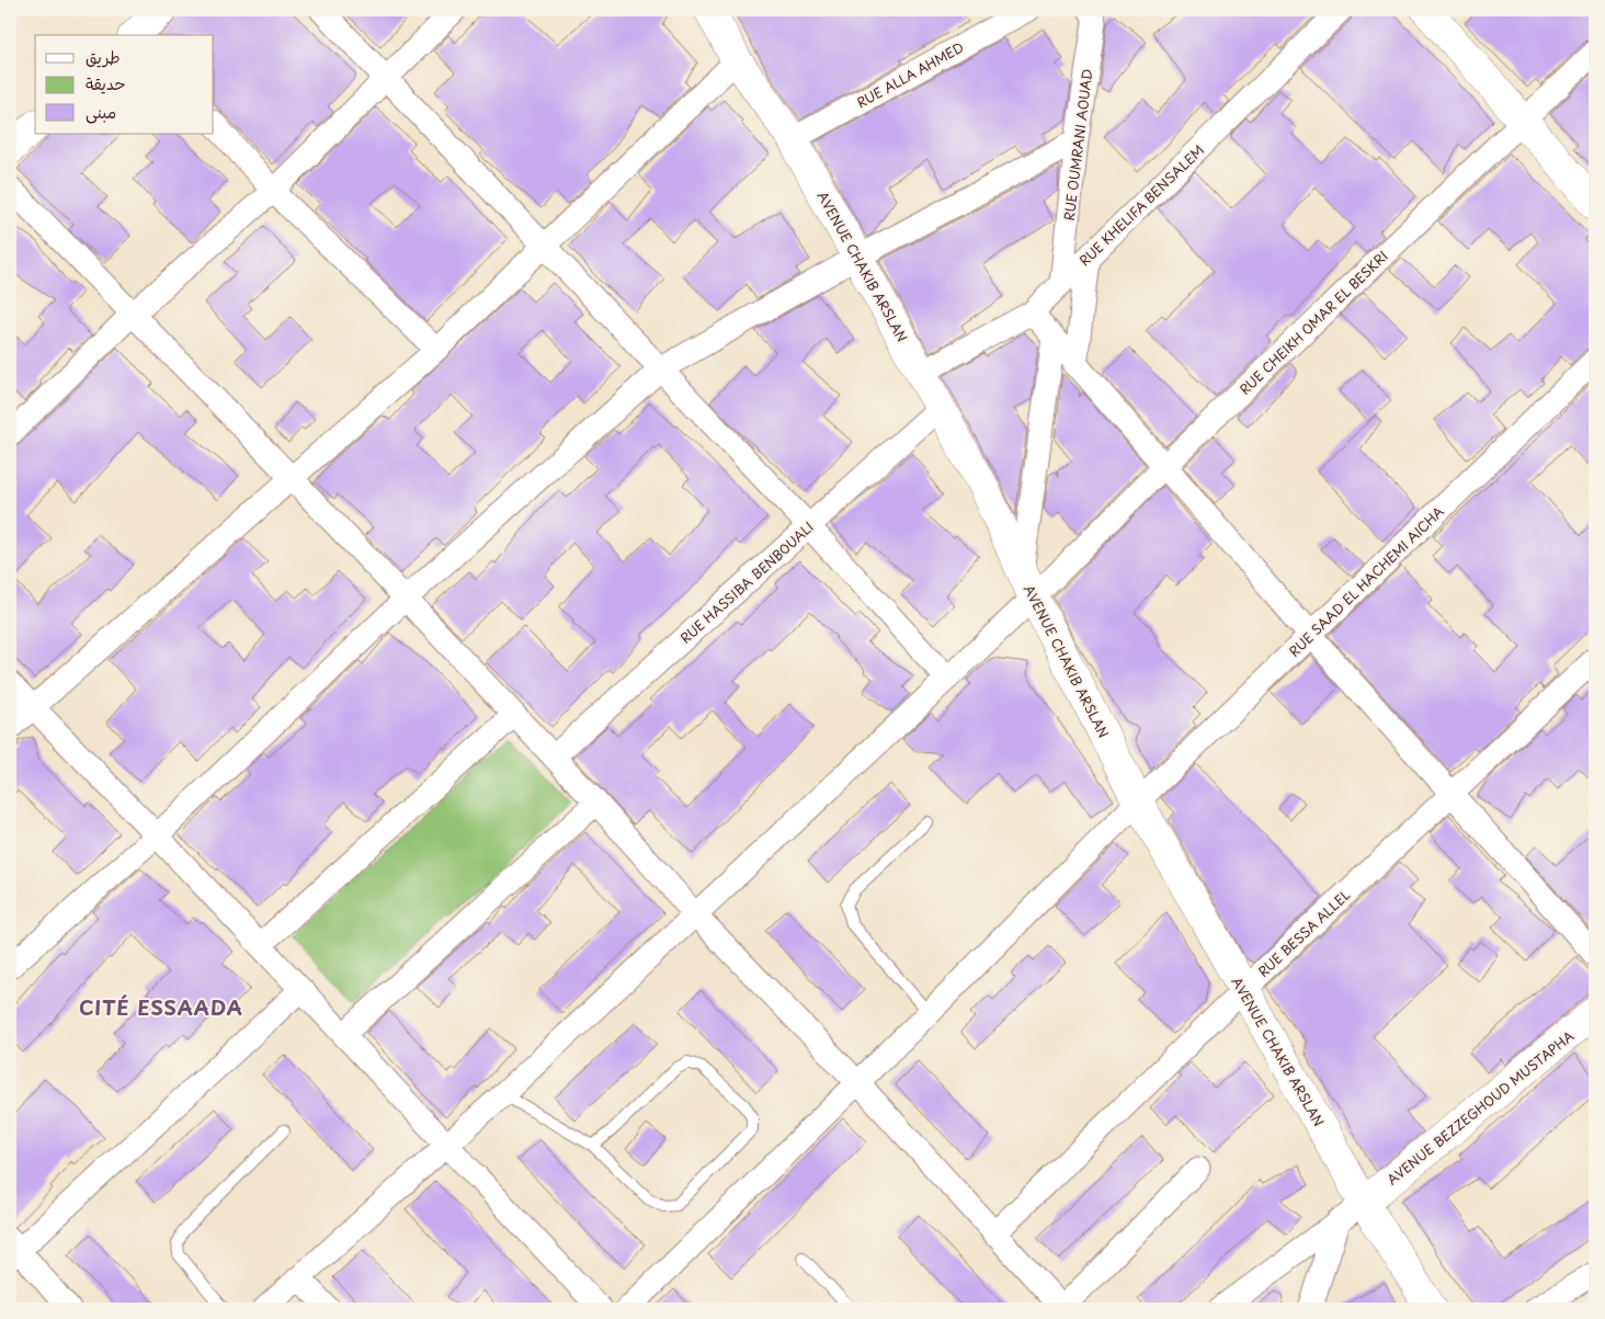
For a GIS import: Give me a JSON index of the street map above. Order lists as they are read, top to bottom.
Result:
{
  "streets": {
    "main road": ["AVENUE CHAKIB ARSLAN", "AVENUE BEZZEGHOUD MUSTAPHA"],
    "street": [
      "RUE ALLA AHMED",
      "RUE OUMRANI AOUAD",
      "RUE KHELIFA BENSALEM",
      "RUE CHEIKH OMAR EL BESKRI",
      "RUE SAAD EL HACHEMI AICHA",
      "RUE HASSIBA BENBOUALI",
      "RUE BESSA ALLEL"
    ]
  },
  "crossings": [
    ["RUE ALLA AHMED", "AVENUE CHAKIB ARSLAN"],
    ["RUE OUMRANI AOUAD", "RUE KHELIFA BENSALEM"],
    ["RUE KHELIFA BENSALEM", "AVENUE CHAKIB ARSLAN"],
    ["AVENUE CHAKIB ARSLAN", "RUE CHEIKH OMAR EL BESKRI"],
    ["AVENUE CHAKIB ARSLAN", "RUE SAAD EL HACHEMI AICHA"],
    ["AVENUE CHAKIB ARSLAN", "RUE HASSIBA BENBOUALI"],
    ["AVENUE CHAKIB ARSLAN", "RUE BESSA ALLEL"],
    ["AVENUE CHAKIB ARSLAN", "AVENUE BEZZEGHOUD MUSTAPHA"]
  ],
  "districts": ["CITÉ ESSAADA"],
  "legend": ["طريق", "حديقة", "مبنى"]
}
